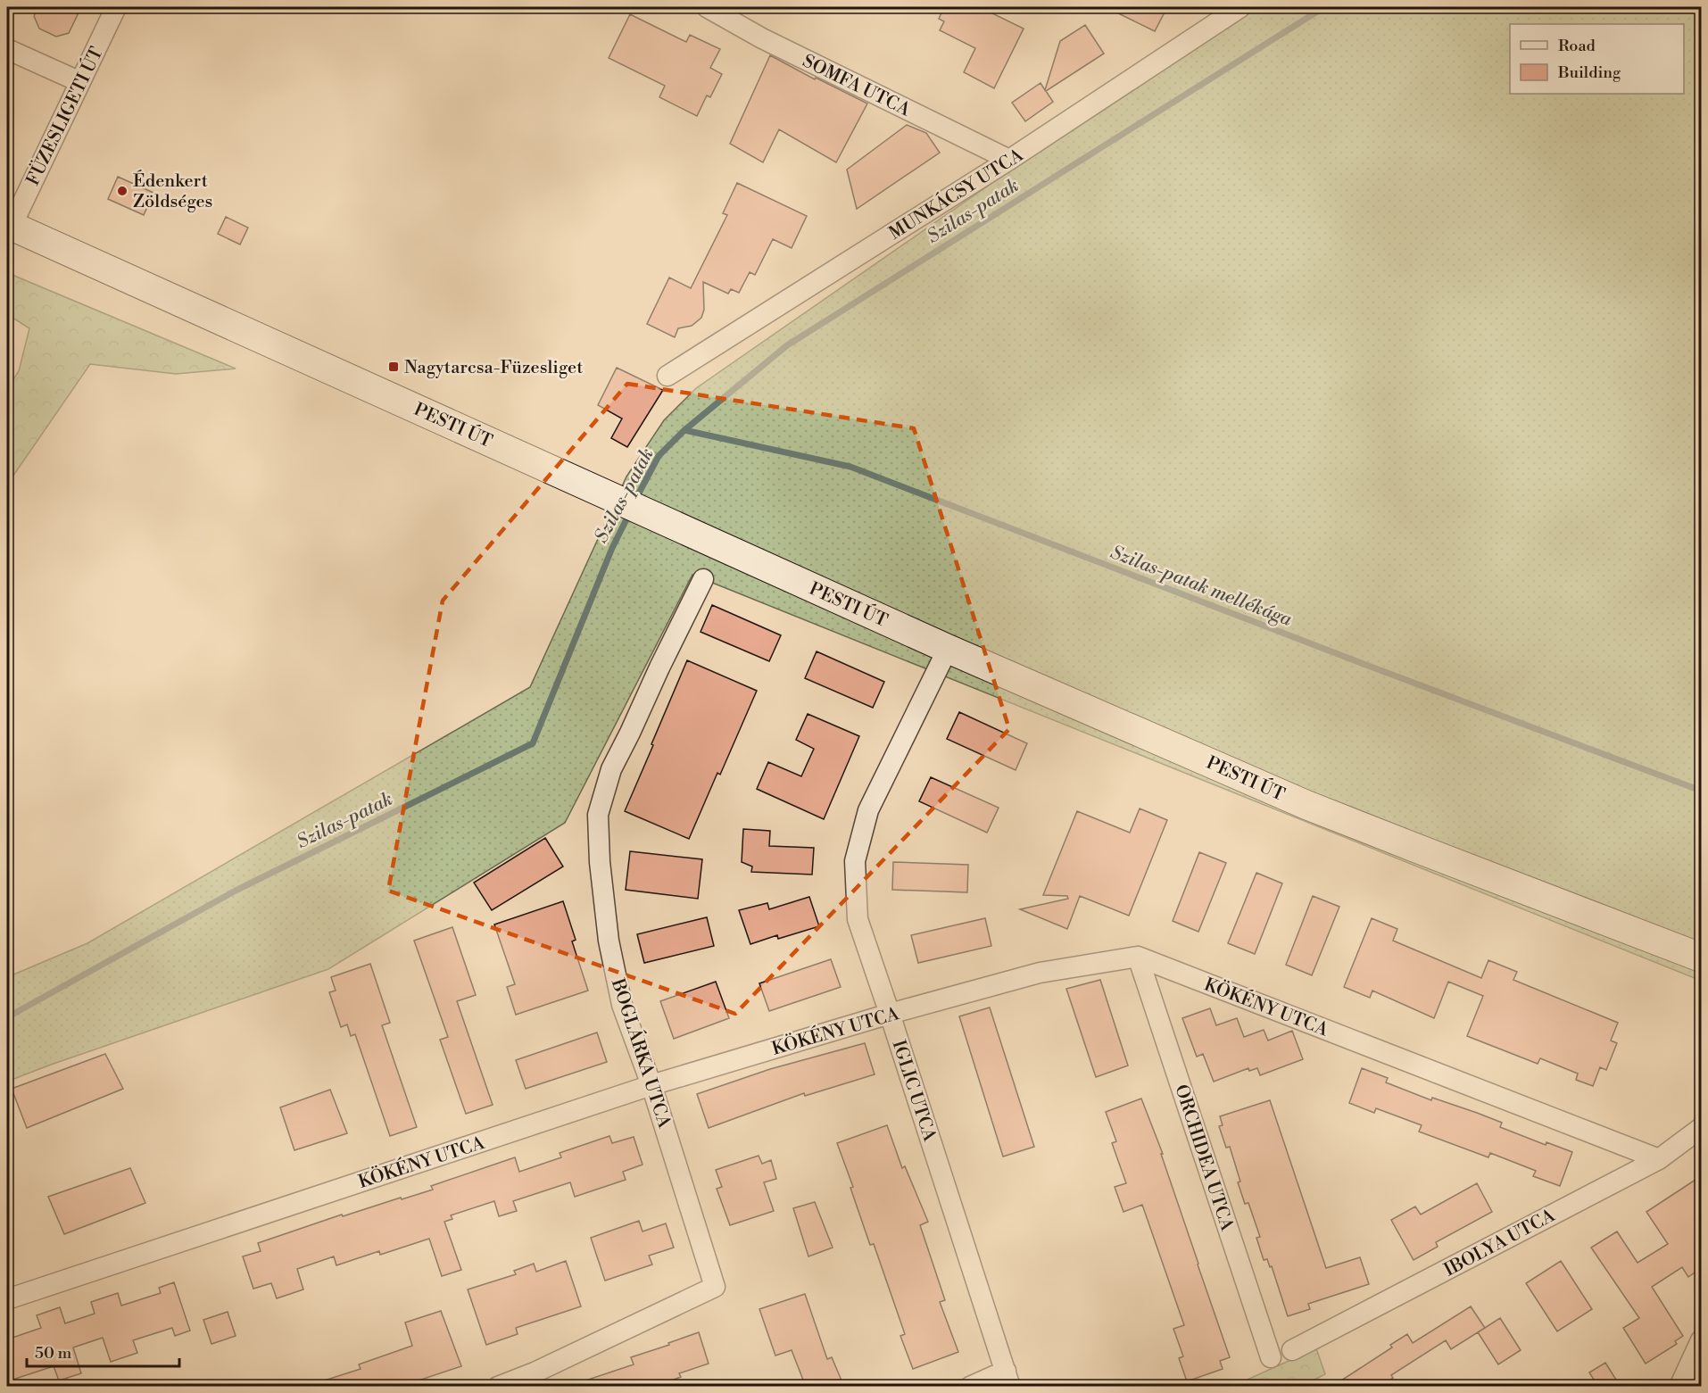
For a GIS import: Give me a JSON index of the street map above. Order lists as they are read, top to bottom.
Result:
{
  "streets": {
    "main road": ["PESTI ÚT"],
    "street": [
      "SOMFA UTCA",
      "FÜZESLIGETI ÚT",
      "MUNKÁCSY UTCA",
      "KÖKÉNY UTCA",
      "BOGLÁRKA UTCA",
      "IGLIC UTCA",
      "ORCHIDEA UTCA",
      "IBOLYA UTCA"
    ]
  },
  "crossings": [
    ["SOMFA UTCA", "MUNKÁCSY UTCA"],
    ["FÜZESLIGETI ÚT", "PESTI ÚT"],
    ["PESTI ÚT", "IGLIC UTCA"],
    ["KÖKÉNY UTCA", "BOGLÁRKA UTCA"],
    ["KÖKÉNY UTCA", "IGLIC UTCA"],
    ["KÖKÉNY UTCA", "ORCHIDEA UTCA"],
    ["KÖKÉNY UTCA", "IBOLYA UTCA"]
  ],
  "water": ["Szilas-patak", "Szilas-patak mellékága"],
  "places": {
    "other": ["Édenkert Zöldséges"],
    "transit": ["Nagytarcsa-Füzesliget"]
  },
  "legend": ["Road", "Building"],
  "scale_bar": "50 m"
}
